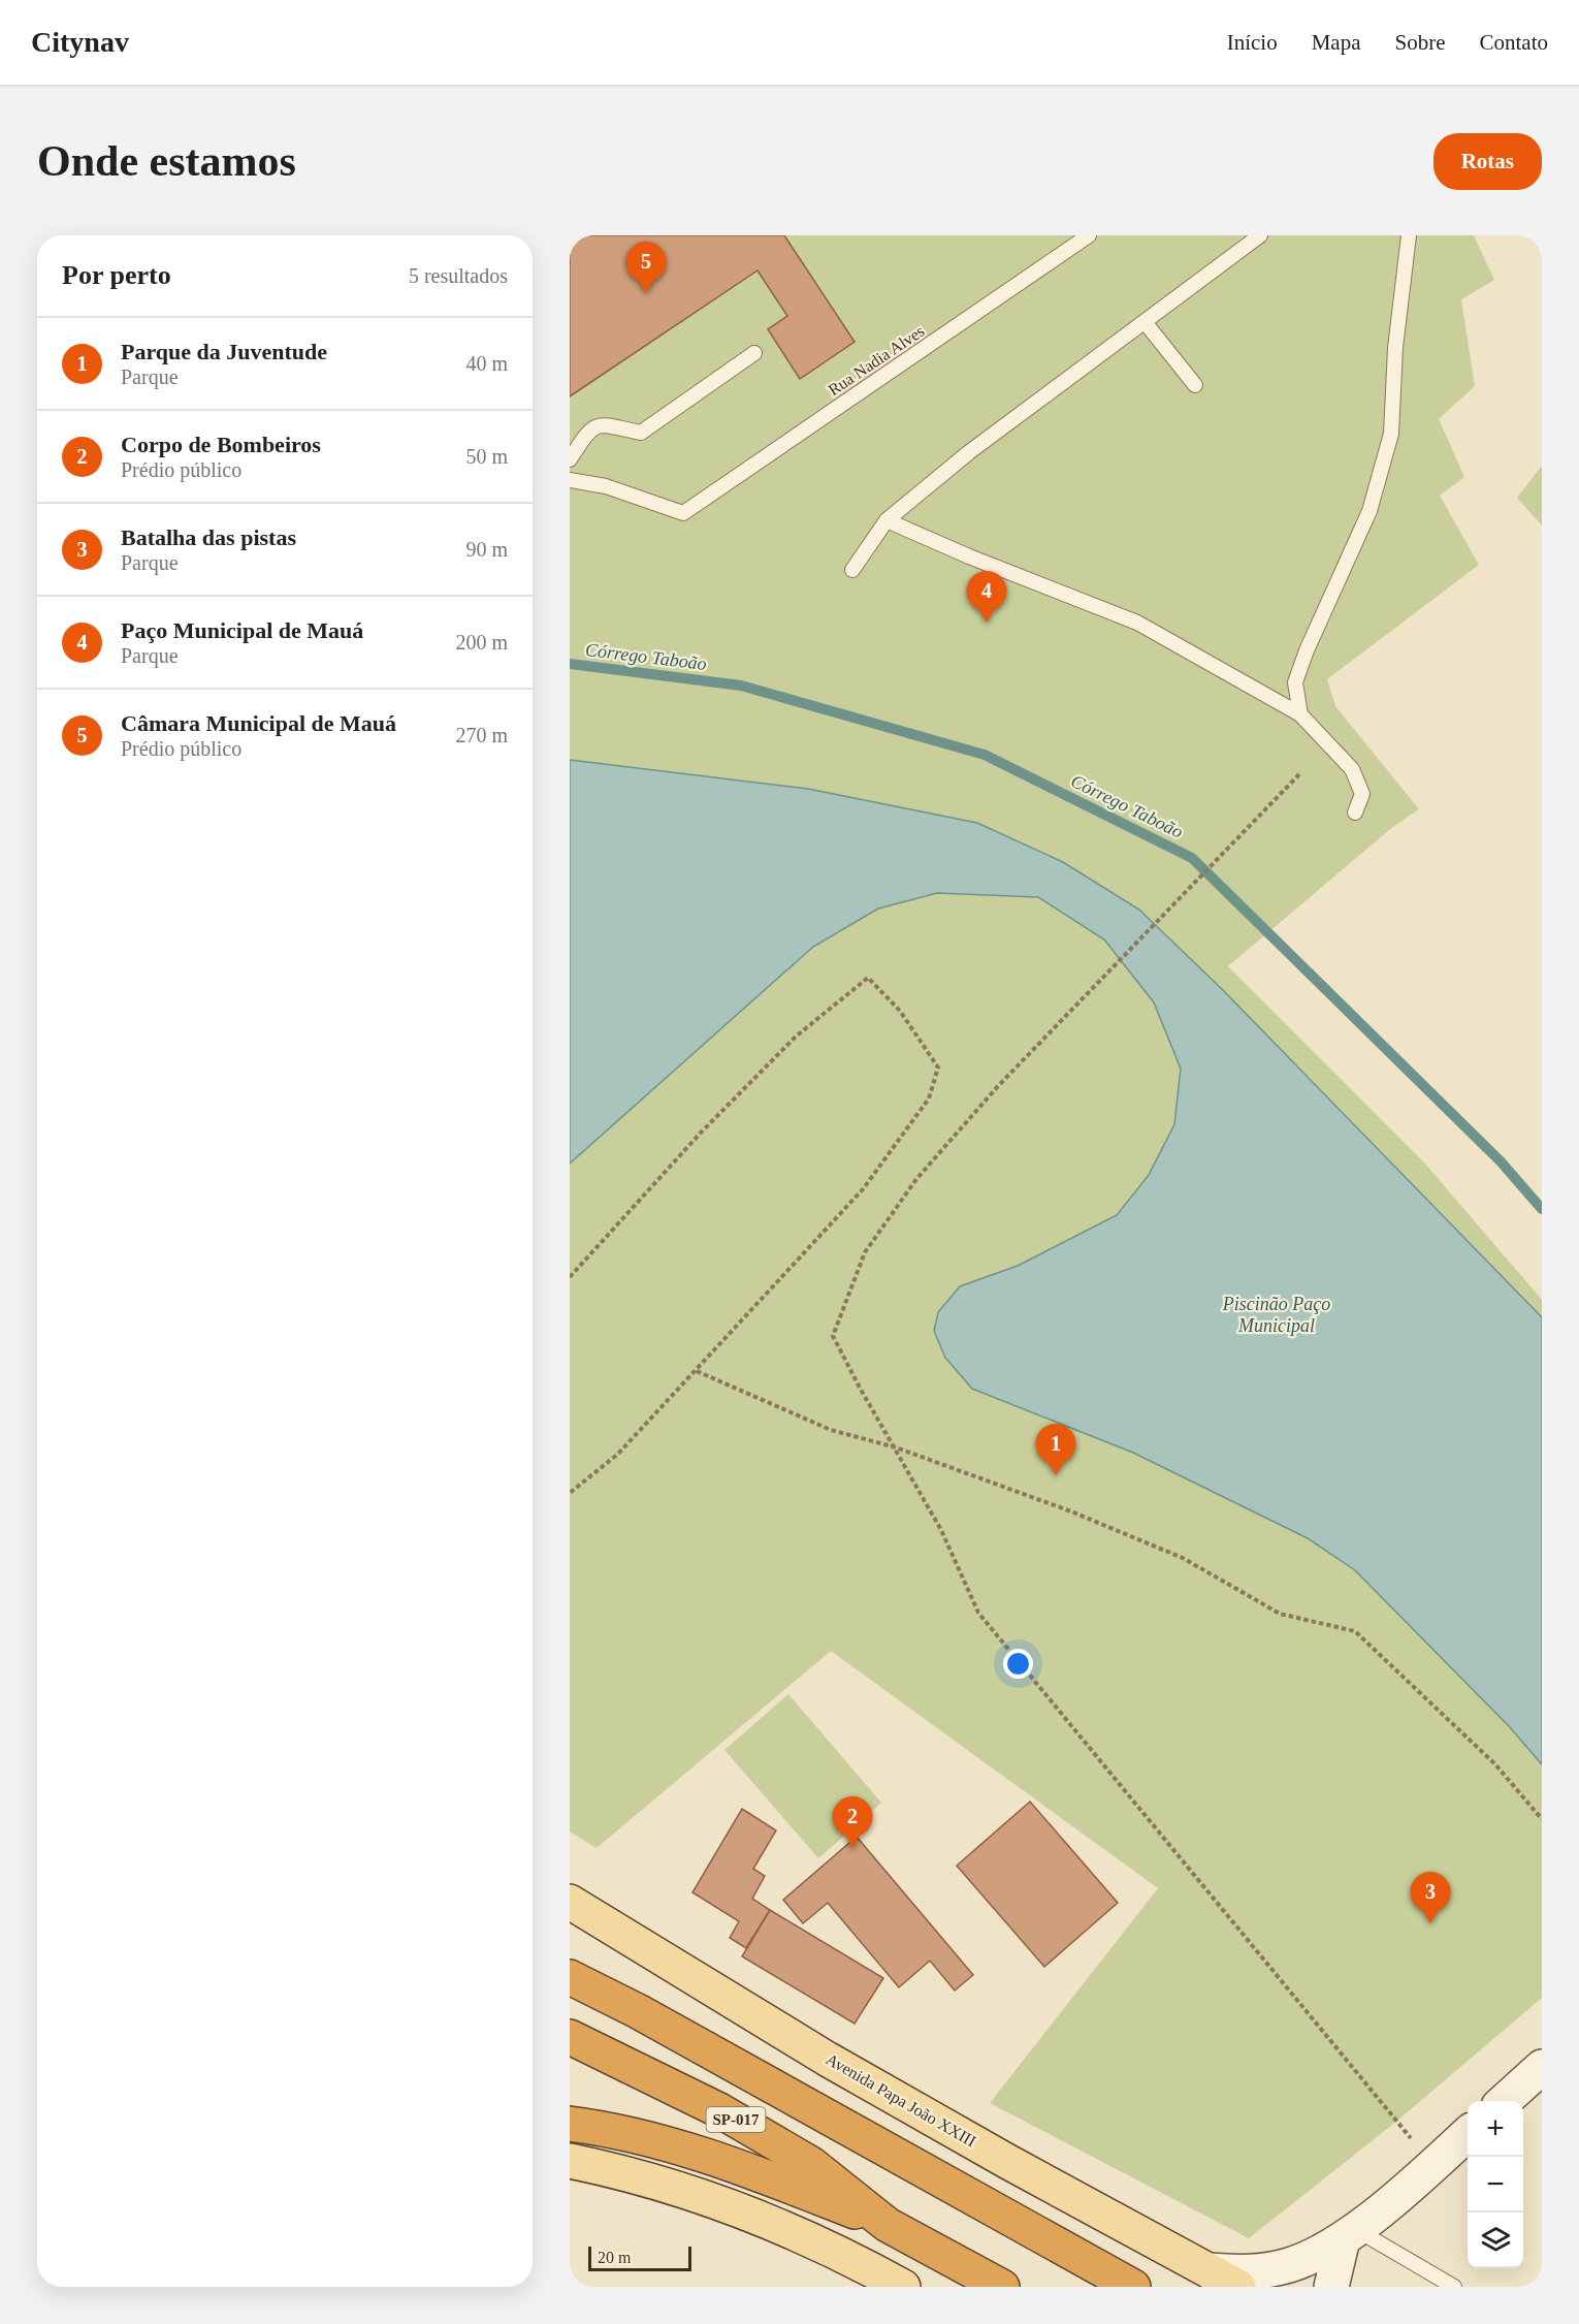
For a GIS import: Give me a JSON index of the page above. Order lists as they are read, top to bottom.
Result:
{
  "streets": {
    "highway": ["SP-017"],
    "main road": ["Avenida Papa João XXIII"],
    "lane": ["Rua Nadia Alves"]
  },
  "water": ["Córrego Taboão", "Piscinão Paço Municipal"],
  "scale_bar": "20 m",
  "page": {
    "header": "Citynav",
    "nav": [
      "Início",
      "Mapa",
      "Sobre",
      "Contato"
    ],
    "buttons": "Rotas",
    "title": "Onde estamos",
    "heading": ["Por perto", "5 resultados"],
    "pins": [
      "5",
      "4",
      "1",
      "2",
      "3"
    ],
    "list": [
      {
        "mark": "1",
        "name": "Parque da Juventude",
        "note": "Parque",
        "value": "40 m"
      },
      {
        "mark": "2",
        "name": "Corpo de Bombeiros",
        "note": "Prédio público",
        "value": "50 m"
      },
      {
        "mark": "3",
        "name": "Batalha das pistas",
        "note": "Parque",
        "value": "90 m"
      },
      {
        "mark": "4",
        "name": "Paço Municipal de Mauá",
        "note": "Parque",
        "value": "200 m"
      },
      {
        "mark": "5",
        "name": "Câmara Municipal de Mauá",
        "note": "Prédio público",
        "value": "270 m"
      }
    ],
    "map_buttons": ["+", "−"],
    "scale": "20 m"
  }
}
